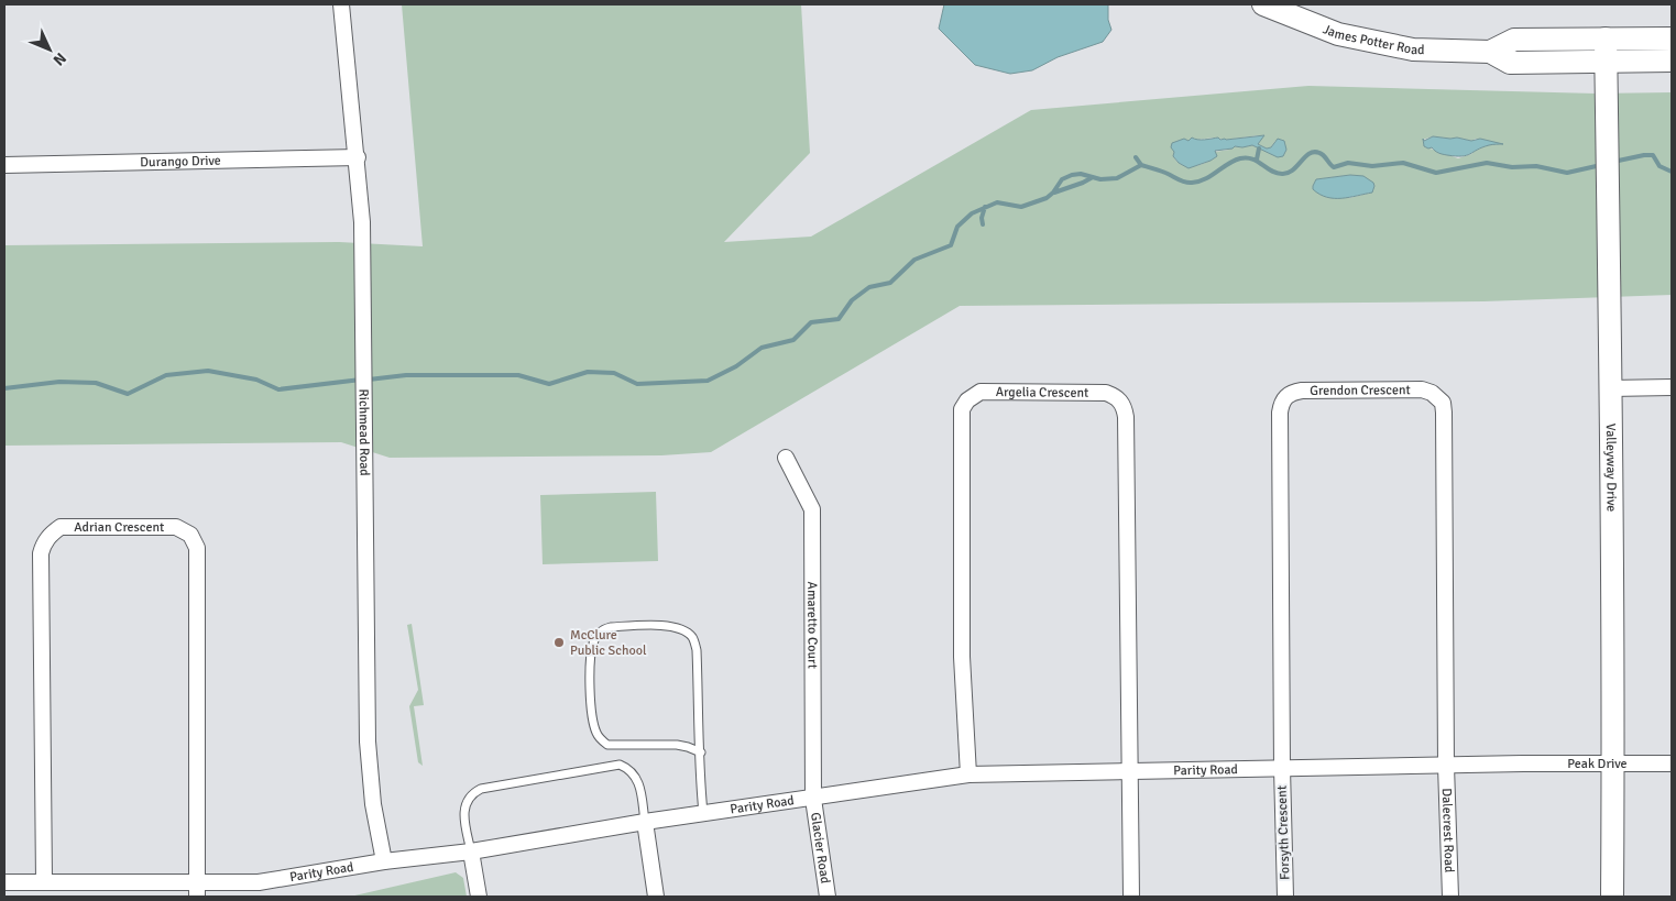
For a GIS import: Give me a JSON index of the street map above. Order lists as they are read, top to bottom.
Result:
{
  "streets": {
    "street": [
      "James Potter Road",
      "Durango Drive",
      "Grendon Crescent",
      "Argelia Crescent",
      "Richmead Road",
      "Valleyway Drive",
      "Adrian Crescent",
      "Amaretto Court",
      "Peak Drive",
      "Parity Road",
      "Dalecrest Road",
      "Forsyth Crescent",
      "Glacier Road"
    ]
  },
  "crossings": [
    ["James Potter Road", "Valleyway Drive"],
    ["Durango Drive", "Richmead Road"],
    ["Grendon Crescent", "Parity Road"],
    ["Grendon Crescent", "Dalecrest Road"],
    ["Grendon Crescent", "Forsyth Crescent"],
    ["Argelia Crescent", "Parity Road"],
    ["Richmead Road", "Parity Road"],
    ["Valleyway Drive", "Peak Drive"],
    ["Adrian Crescent", "Parity Road"],
    ["Amaretto Court", "Parity Road"],
    ["Amaretto Court", "Glacier Road"],
    ["Peak Drive", "Parity Road"],
    ["Parity Road", "Dalecrest Road"],
    ["Parity Road", "Forsyth Crescent"],
    ["Parity Road", "Glacier Road"]
  ],
  "places": ["McClure Public School"],
  "north": "bottom right"
}
